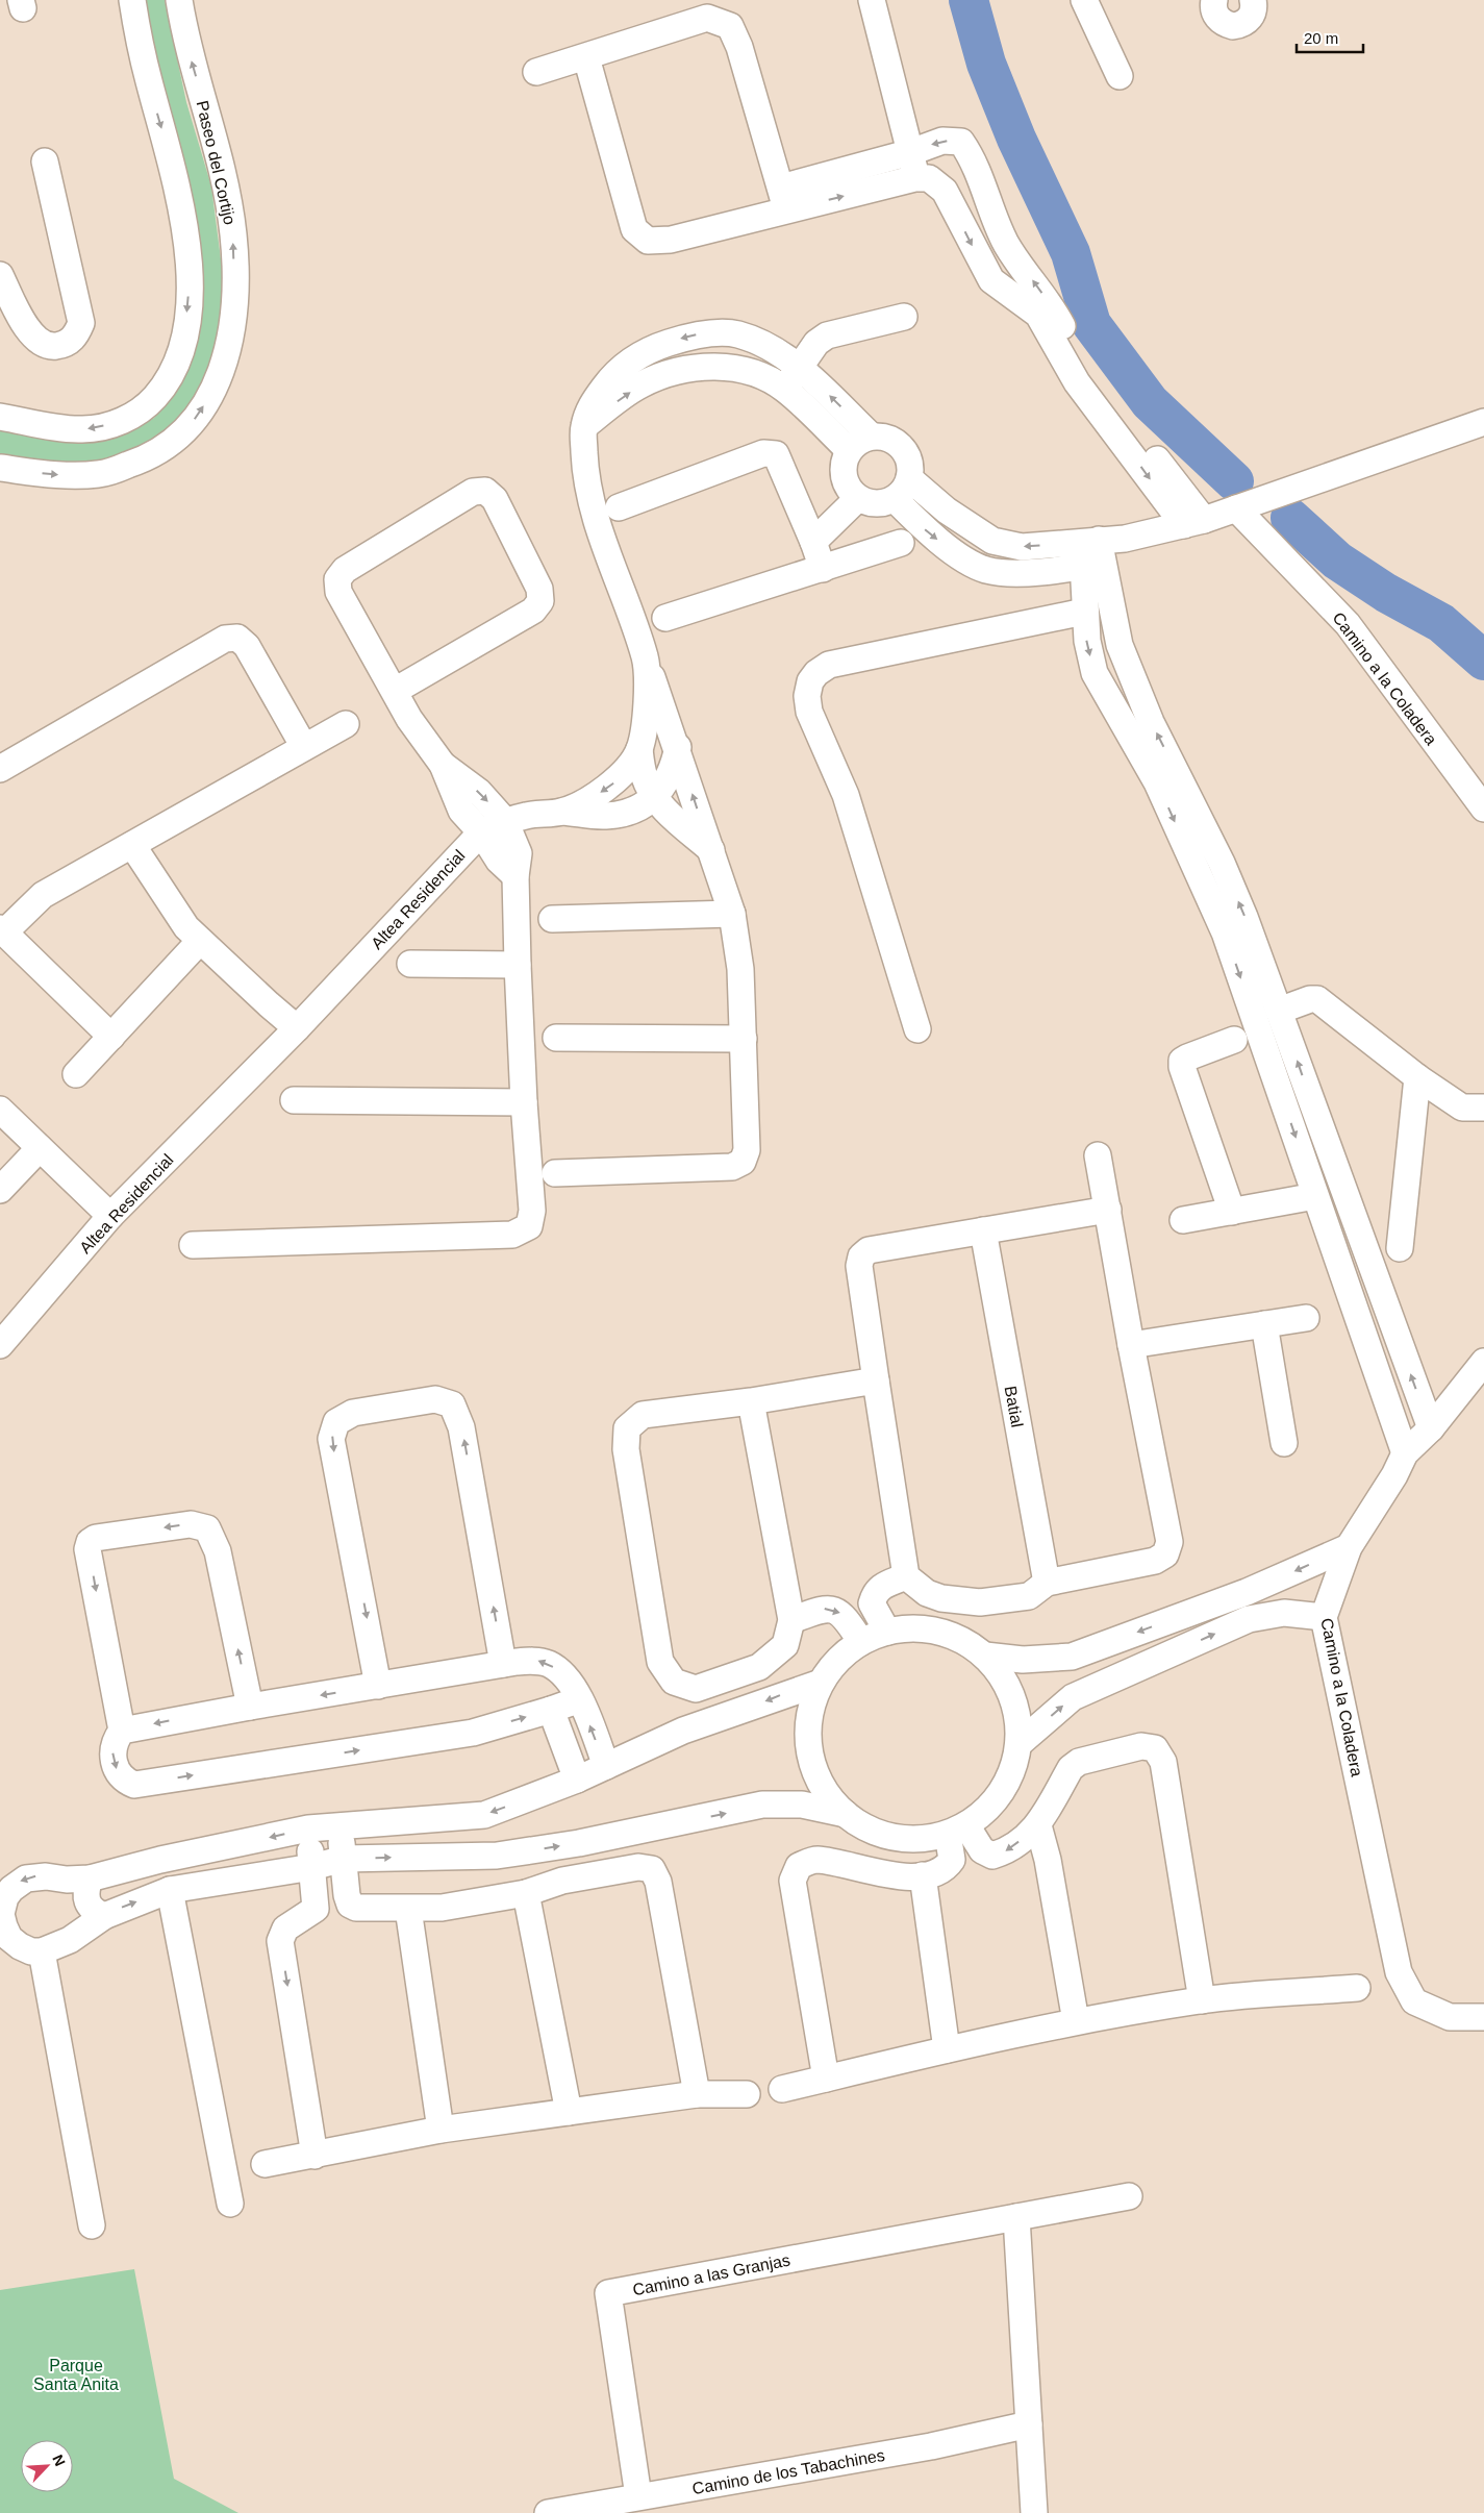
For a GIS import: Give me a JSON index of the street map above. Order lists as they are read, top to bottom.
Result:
{
  "streets": {
    "street": [
      "Paseo del Cortijo",
      "Camino a la Coladera",
      "Altea Residencial",
      "Batial",
      "Camino a las Granjas",
      "Camino de los Tabachines"
    ]
  },
  "crossings": [
    ["Camino a las Granjas", "Camino de los Tabachines"]
  ],
  "parks": ["Parque Santa Anita"],
  "scale_bar": "20 m",
  "north": "top right"
}
